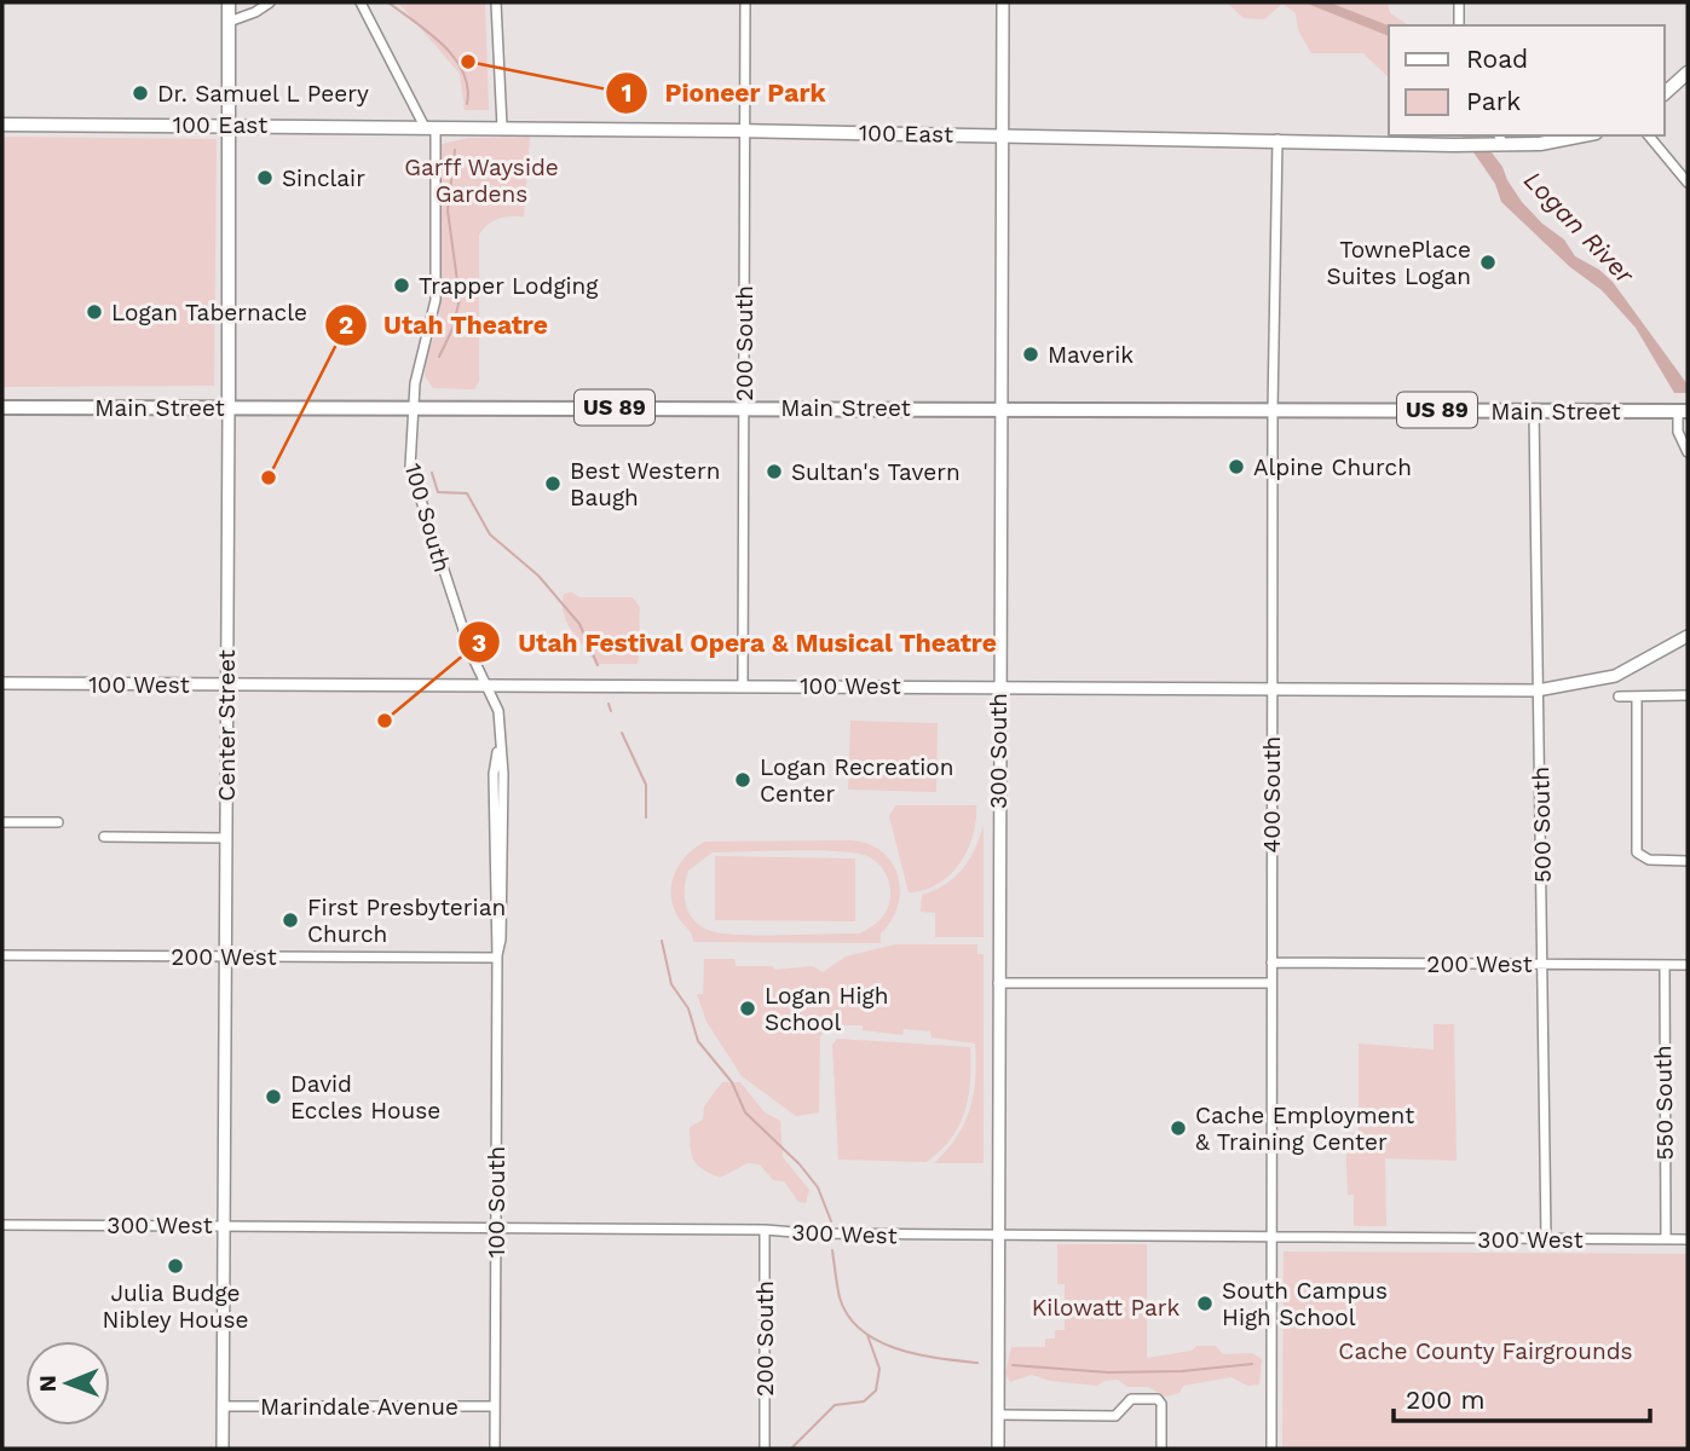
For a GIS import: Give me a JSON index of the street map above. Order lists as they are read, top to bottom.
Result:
{
  "streets": {
    "highway": ["Main Street", "US 89"],
    "main road": ["100 East", "Center Street"],
    "street": [
      "200 South",
      "100 South",
      "100 West",
      "300 South",
      "400 South",
      "500 South",
      "200 West",
      "550 South",
      "300 West",
      "Marindale Avenue"
    ]
  },
  "crossings": [
    ["100 East", "200 South"],
    ["100 East", "100 South"],
    ["100 East", "Center Street"],
    ["100 East", "300 South"],
    ["100 East", "400 South"],
    ["200 South", "Main Street"],
    ["200 South", "100 West"],
    ["200 South", "300 West"],
    ["Main Street", "100 South"],
    ["Main Street", "Center Street"],
    ["Main Street", "300 South"],
    ["Main Street", "400 South"],
    ["Main Street", "500 South"],
    ["100 South", "100 West"],
    ["100 South", "200 West"],
    ["100 South", "300 West"],
    ["100 South", "Marindale Avenue"],
    ["100 West", "Center Street"],
    ["100 West", "300 South"],
    ["100 West", "400 South"],
    ["100 West", "500 South"],
    ["Center Street", "200 West"],
    ["Center Street", "300 West"],
    ["Center Street", "Marindale Avenue"],
    ["300 South", "300 West"],
    ["400 South", "200 West"],
    ["400 South", "300 West"],
    ["500 South", "200 West"],
    ["500 South", "300 West"],
    ["200 West", "550 South"],
    ["550 South", "300 West"]
  ],
  "water": ["Logan River"],
  "parks": ["Garff Wayside Gardens", "Kilowatt Park", "Cache County Fairgrounds"],
  "places": [
    "Pioneer Park",
    "Dr. Samuel L Peery",
    "Sinclair",
    "TownePlace Suites Logan",
    "Trapper Lodging",
    "Logan Tabernacle",
    "Maverik",
    "Alpine Church",
    "Sultan's Tavern",
    "Utah Theatre",
    "Best Western Baugh",
    "Utah Festival Opera & Musical Theatre",
    "Logan Recreation Center",
    "First Presbyterian Church",
    "Logan High School",
    "David Eccles House",
    "Cache Employment & Training Center",
    "Julia Budge Nibley House",
    "South Campus High School"
  ],
  "legend": ["Road", "Park"],
  "scale_bar": "200 m",
  "north": "left"
}
